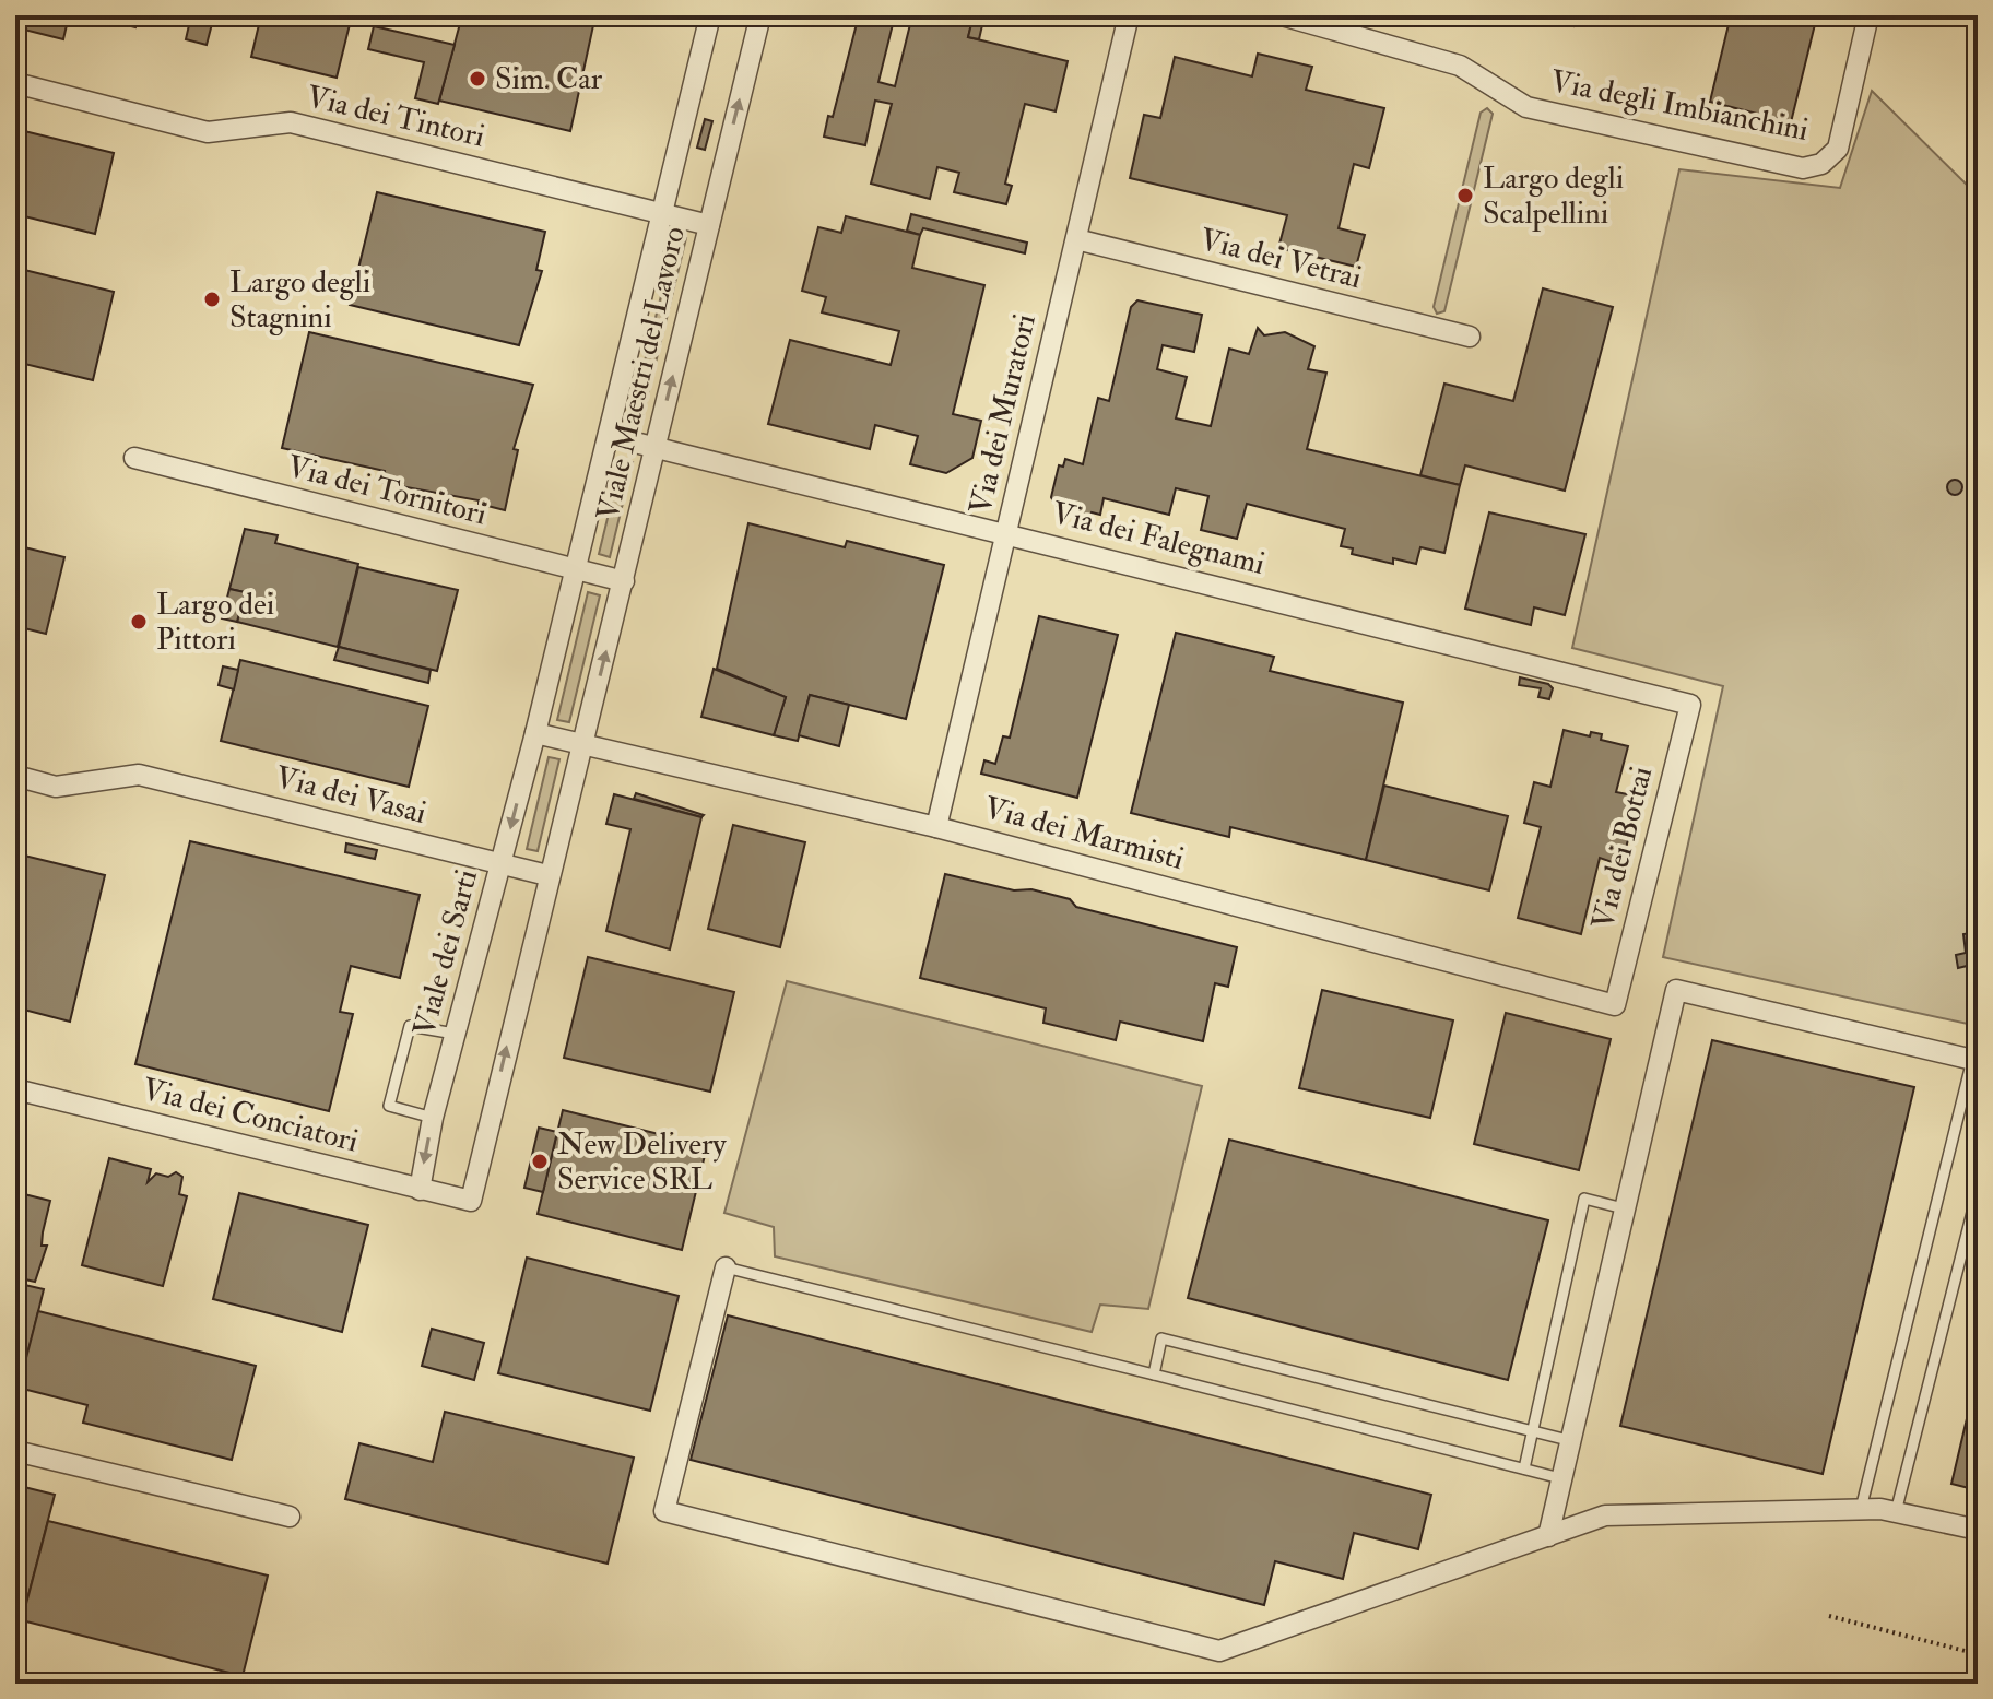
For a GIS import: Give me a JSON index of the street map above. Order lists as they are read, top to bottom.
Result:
{
  "streets": {
    "street": [
      "Via degli Imbianchini",
      "Via dei Tintori",
      "Via dei Vetrai",
      "Viale Maestri del Lavoro",
      "Via dei Muratori",
      "Via dei Tornitori",
      "Via dei Falegnami",
      "Via dei Vasai",
      "Via dei Marmisti",
      "Via dei Bottai",
      "Viale dei Sarti",
      "Via dei Conciatori"
    ]
  },
  "crossings": [
    ["Via dei Tintori", "Viale Maestri del Lavoro"],
    ["Via dei Vetrai", "Via dei Muratori"],
    ["Viale Maestri del Lavoro", "Via dei Tornitori"],
    ["Viale Maestri del Lavoro", "Via dei Falegnami"],
    ["Viale Maestri del Lavoro", "Via dei Marmisti"],
    ["Viale Maestri del Lavoro", "Viale dei Sarti"],
    ["Via dei Muratori", "Via dei Falegnami"],
    ["Via dei Muratori", "Via dei Marmisti"],
    ["Via dei Falegnami", "Via dei Bottai"],
    ["Via dei Vasai", "Viale dei Sarti"],
    ["Via dei Vasai", "Via dei Conciatori"],
    ["Via dei Marmisti", "Via dei Bottai"],
    ["Via dei Marmisti", "Viale dei Sarti"],
    ["Viale dei Sarti", "Via dei Conciatori"]
  ],
  "one_way": ["Via dei Conciatori"],
  "places": [
    "Sim. Car",
    "Largo degli Scalpellini",
    "Largo degli Stagnini",
    "Largo dei Pittori",
    "New Delivery Service SRL"
  ]
}
